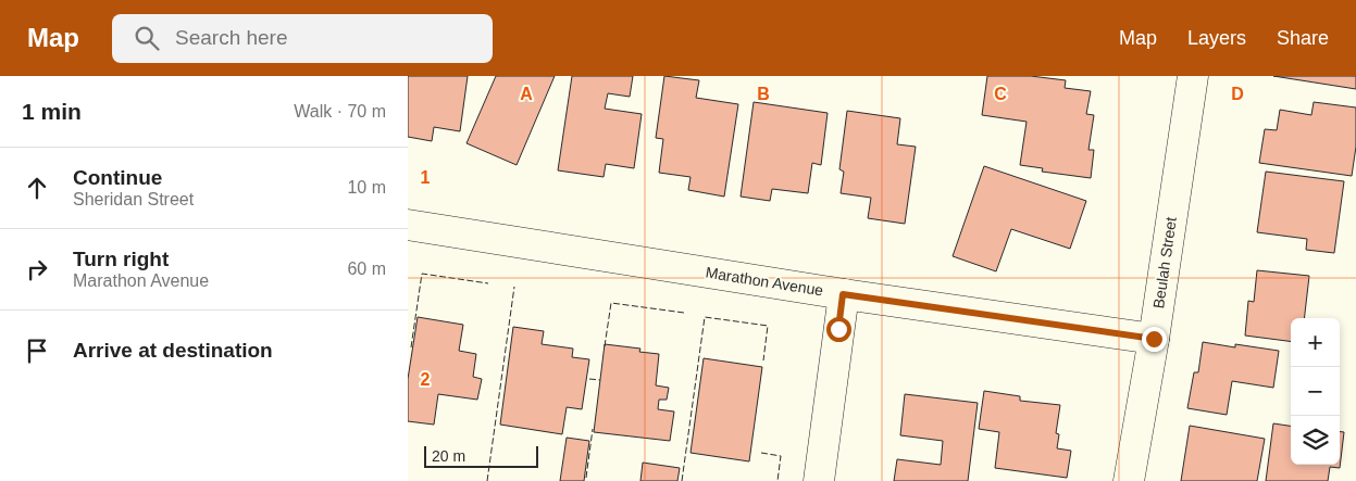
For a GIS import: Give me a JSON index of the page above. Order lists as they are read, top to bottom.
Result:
{
  "streets": {
    "street": ["Beulah Street", "Marathon Avenue"]
  },
  "crossings": [
    ["Beulah Street", "Marathon Avenue"]
  ],
  "scale_bar": "20 m",
  "page": {
    "header": "Map",
    "search": "Search here",
    "nav": ["Map", "Layers", "Share"],
    "heading": ["1 min", "Walk · 70 m"],
    "list": [
      ["Continue", "Sheridan Street", "10 m"],
      ["Turn right", "Marathon Avenue", "60 m"],
      "Arrive at destination"
    ],
    "map_buttons": ["+", "−"],
    "scale": "20 m"
  },
  "grid": {
    "columns": [
      "A",
      "B",
      "C",
      "D"
    ],
    "rows": ["1", "2"]
  }
}
